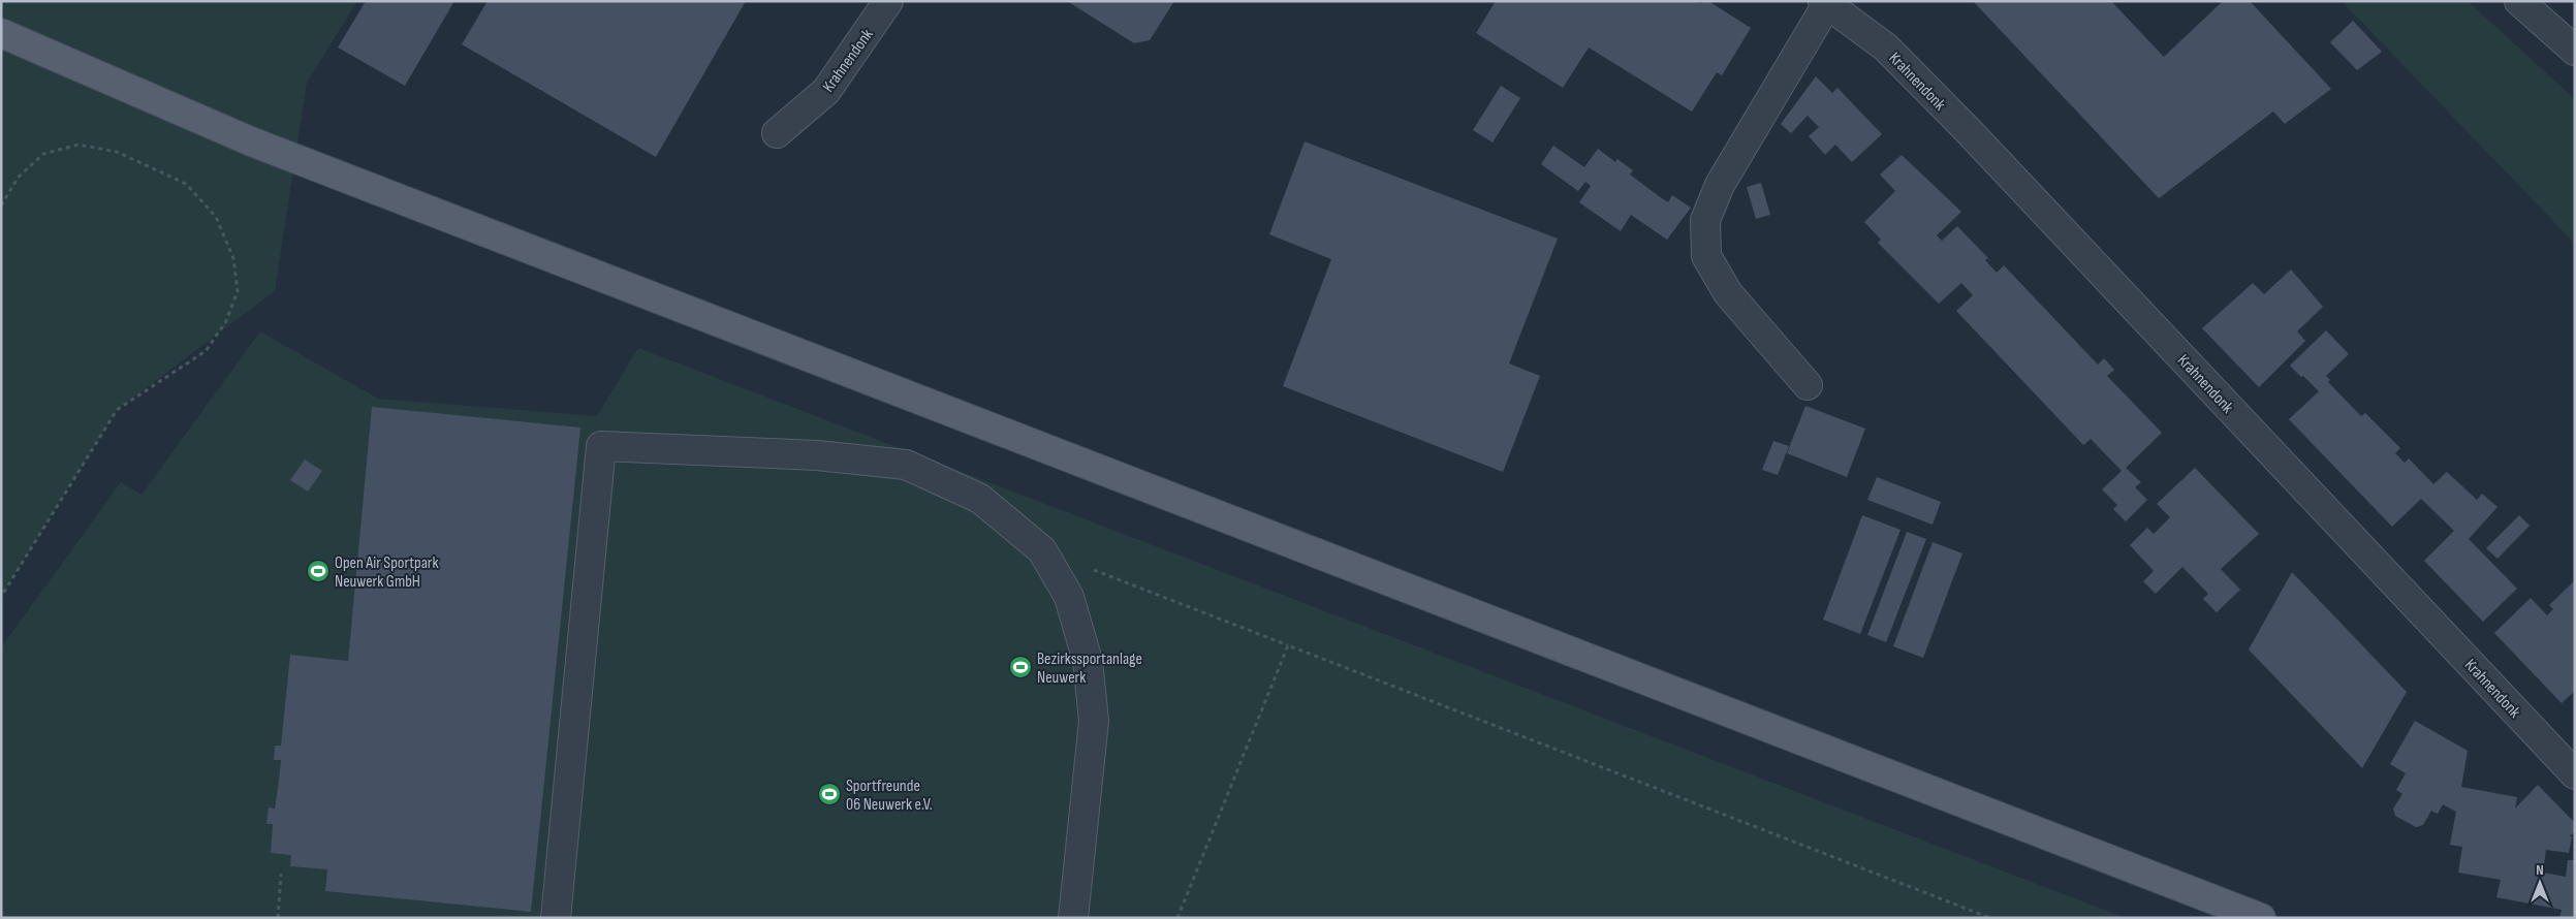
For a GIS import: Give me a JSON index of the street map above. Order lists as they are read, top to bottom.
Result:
{
  "streets": {
    "street": ["Krahnendonk"]
  },
  "places": {
    "sports": ["Open Air Sportpark Neuwerk GmbH", "Bezirkssportanlage Neuwerk", "Sportfreunde 06 Neuwerk e.V."]
  },
  "north": "top"
}
